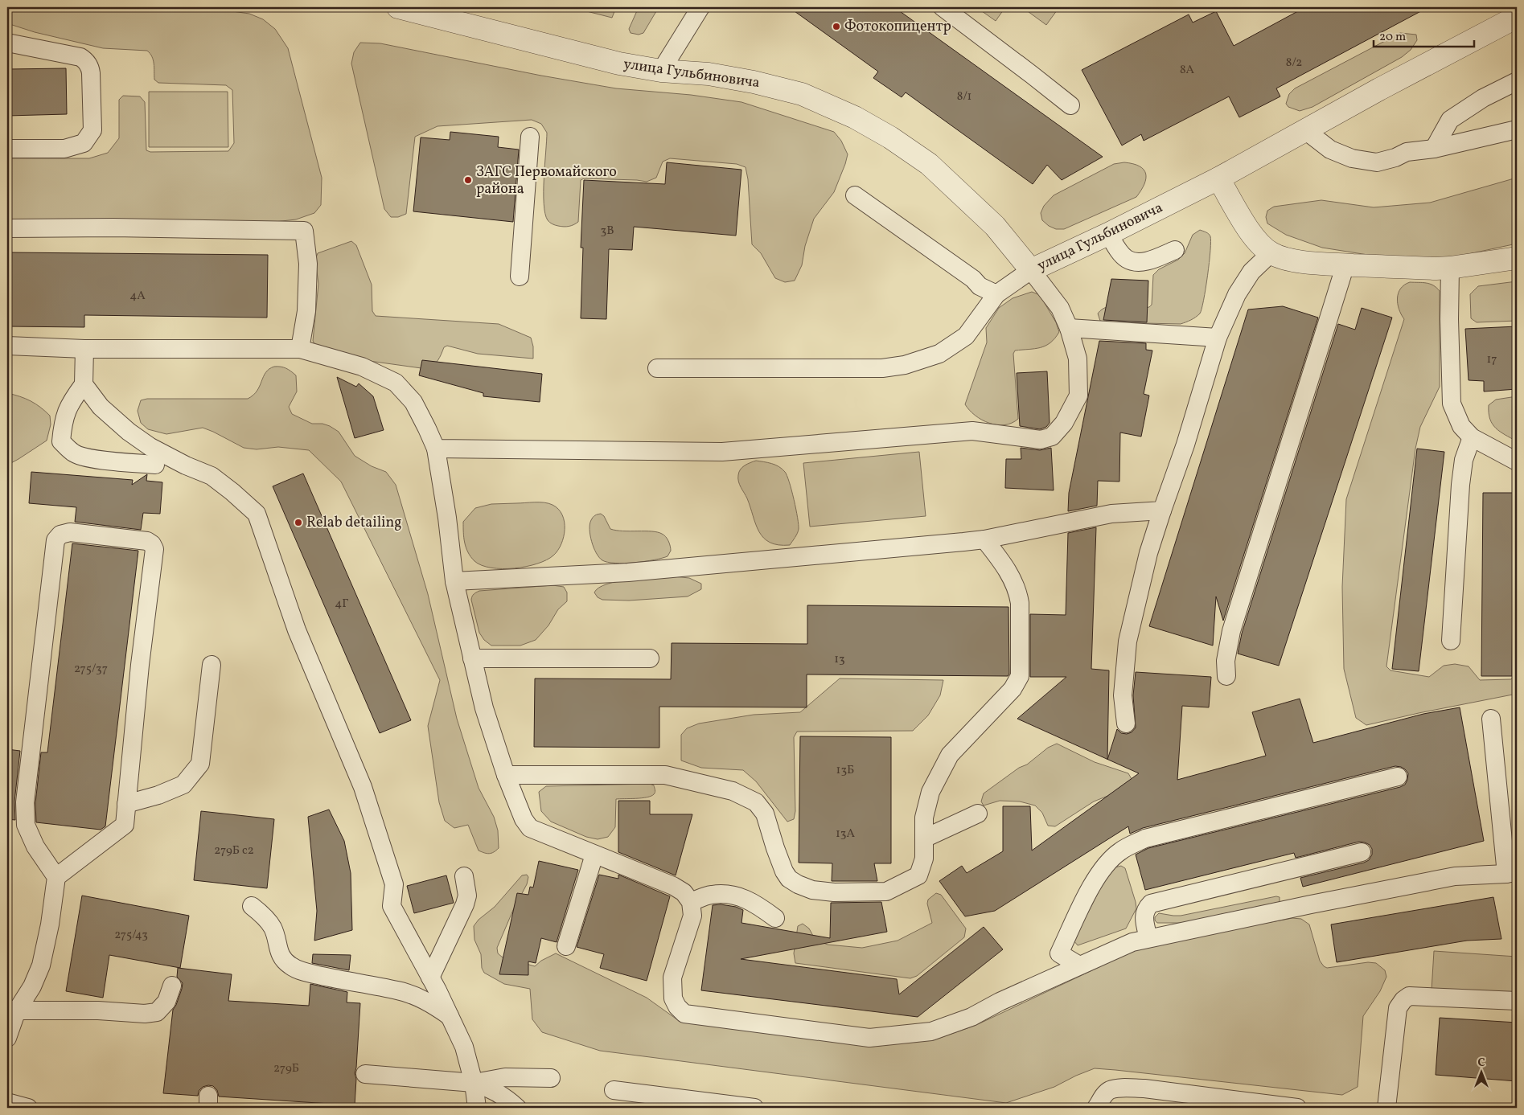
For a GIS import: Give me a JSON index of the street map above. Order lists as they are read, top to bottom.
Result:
{
  "streets": {
    "street": ["улица Гульбиновича"]
  },
  "places": ["Фотокопицентр", "ЗАГС Первомайского района", "Relab detailing"],
  "house_numbers": [
    "8/2",
    "8А",
    "8/1",
    "3В",
    "4А",
    "17",
    "4Г",
    "13",
    "275/37",
    "13Б",
    "13А",
    "279Б с2",
    "275/43",
    "279Б"
  ],
  "scale_bar": "20 m",
  "north": "top"
}
